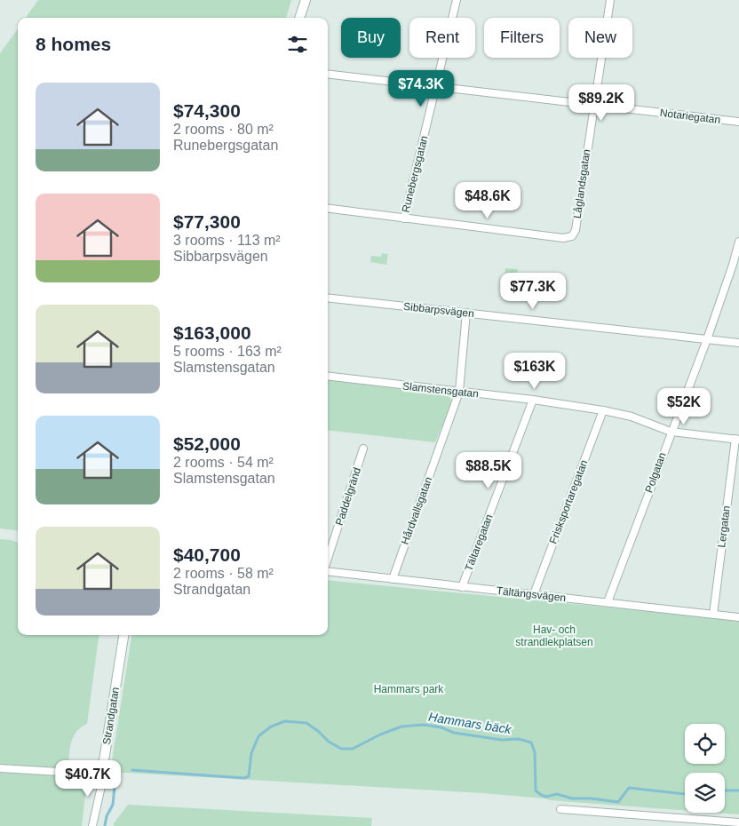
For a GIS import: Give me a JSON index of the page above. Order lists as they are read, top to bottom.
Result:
{
  "streets": {
    "street": [
      "Notariegatan",
      "Runebergsgatan",
      "Låglandsgatan",
      "Sibbarpsvägen",
      "Slamstensgatan",
      "Polgatan",
      "Paddelgränd",
      "Frisksportaregatan",
      "Hårdvallsgatan",
      "Lergatan",
      "Tältaregatan",
      "Tältängsvägen",
      "Strandgatan"
    ]
  },
  "crossings": [
    ["Notariegatan", "Runebergsgatan"],
    ["Notariegatan", "Låglandsgatan"],
    ["Runebergsgatan", "Låglandsgatan"],
    ["Sibbarpsvägen", "Polgatan"],
    ["Sibbarpsvägen", "Hårdvallsgatan"],
    ["Slamstensgatan", "Polgatan"],
    ["Slamstensgatan", "Frisksportaregatan"],
    ["Slamstensgatan", "Hårdvallsgatan"],
    ["Slamstensgatan", "Lergatan"],
    ["Slamstensgatan", "Tältaregatan"],
    ["Polgatan", "Tältängsvägen"],
    ["Frisksportaregatan", "Tältängsvägen"],
    ["Hårdvallsgatan", "Tältängsvägen"],
    ["Lergatan", "Tältängsvägen"],
    ["Tältaregatan", "Tältängsvägen"]
  ],
  "water": ["Hammars bäck"],
  "parks": ["Hav- och strandlekplatsen", "Hammars park"],
  "page": {
    "chip": [
      "Buy",
      "Rent",
      "Filters",
      "New"
    ],
    "heading": "8 homes",
    "price": [
      "$74.3K",
      "$89.2K",
      "$48.6K",
      "$77.3K",
      "$163K",
      "$52K",
      "$88.5K",
      "$40.7K"
    ],
    "list": [
      {
        "name": "$74,300",
        "note": "2 rooms · 80 m² · Runebergsgatan"
      },
      {
        "name": "$77,300",
        "note": "3 rooms · 113 m² · Sibbarpsvägen"
      },
      {
        "name": "$163,000",
        "note": "5 rooms · 163 m² · Slamstensgatan"
      },
      {
        "name": "$52,000",
        "note": "2 rooms · 54 m² · Slamstensgatan"
      },
      {
        "name": "$40,700",
        "note": "2 rooms · 58 m² · Strandgatan"
      }
    ]
  }
}
